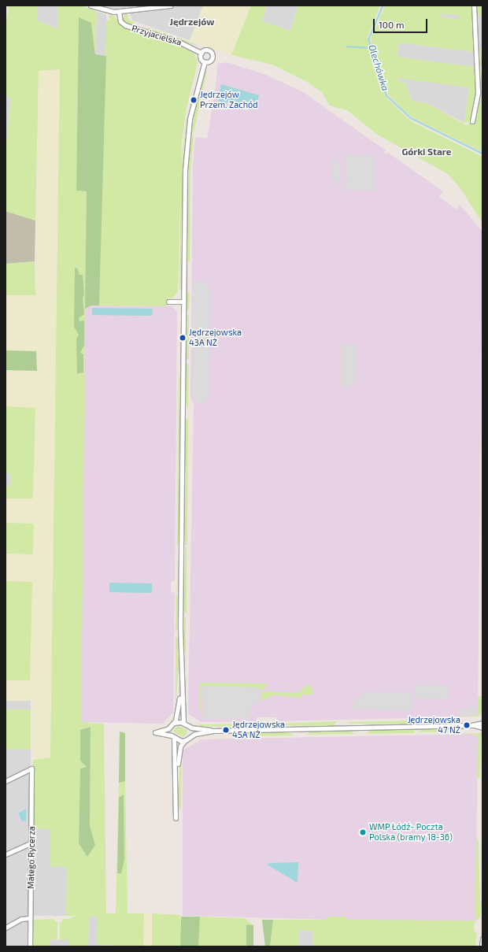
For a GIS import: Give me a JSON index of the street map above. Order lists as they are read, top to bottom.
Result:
{
  "streets": {
    "street": ["Przyjacielska", "Małego Rycerza"]
  },
  "districts": ["Jędrzejów", "Górki Stare"],
  "water": ["Olechówka"],
  "places": [
    "Jędrzejów Przem. Zachód",
    "Jędrzejowska 43A NŻ",
    "Jędrzejowska 47 NŻ",
    "Jędrzejowska 45A NŻ",
    "WMP Łódź- Poczta Polska (bramy 18-36)"
  ],
  "scale_bar": "100 m"
}
